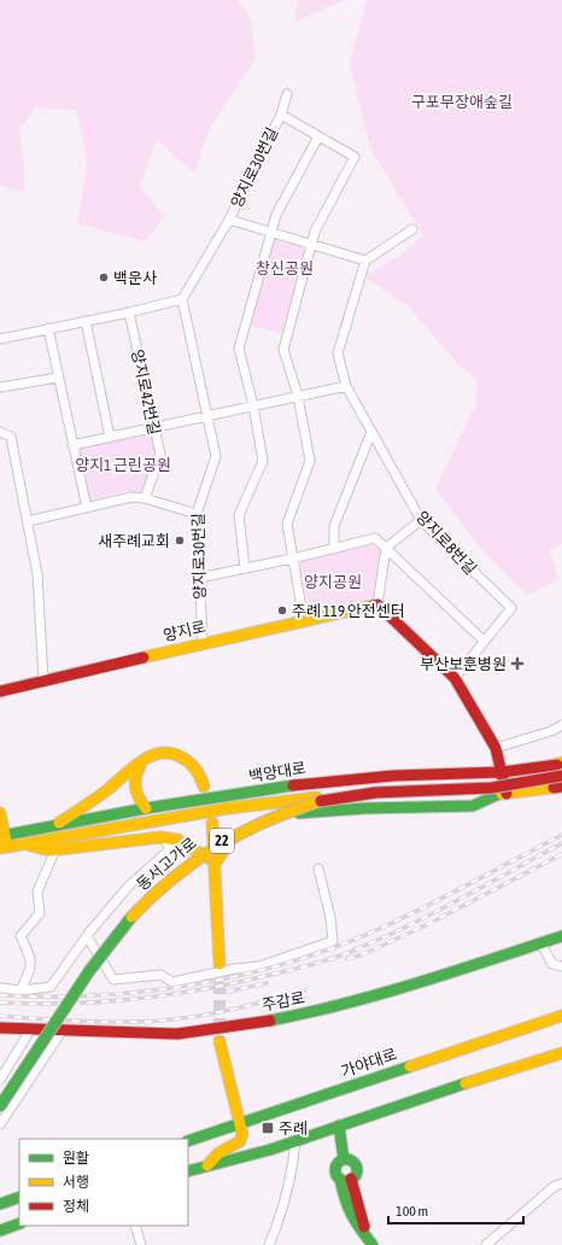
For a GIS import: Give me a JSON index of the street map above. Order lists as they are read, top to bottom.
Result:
{
  "streets": {
    "main road": [
      "양지로",
      "백양대로",
      "22",
      "동서고가로",
      "주감로",
      "가야대로"
    ],
    "street": ["양지로30번길", "양지로42번길", "양지로8번길"]
  },
  "crossings": [
    ["양지로30번길", "양지로8번길"],
    ["양지로30번길", "양지로"],
    ["백양대로", "22"]
  ],
  "parks": [
    "구포무장애숲길",
    "창신공원",
    "양지1 근린공원",
    "양지공원"
  ],
  "places": {
    "other": ["백운사", "새주례교회", "주례 119 안전센터"],
    "health": ["부산보훈병원"],
    "transit": ["주례"]
  },
  "legend": ["원활", "서행", "정체"],
  "scale_bar": "100 m"
}
